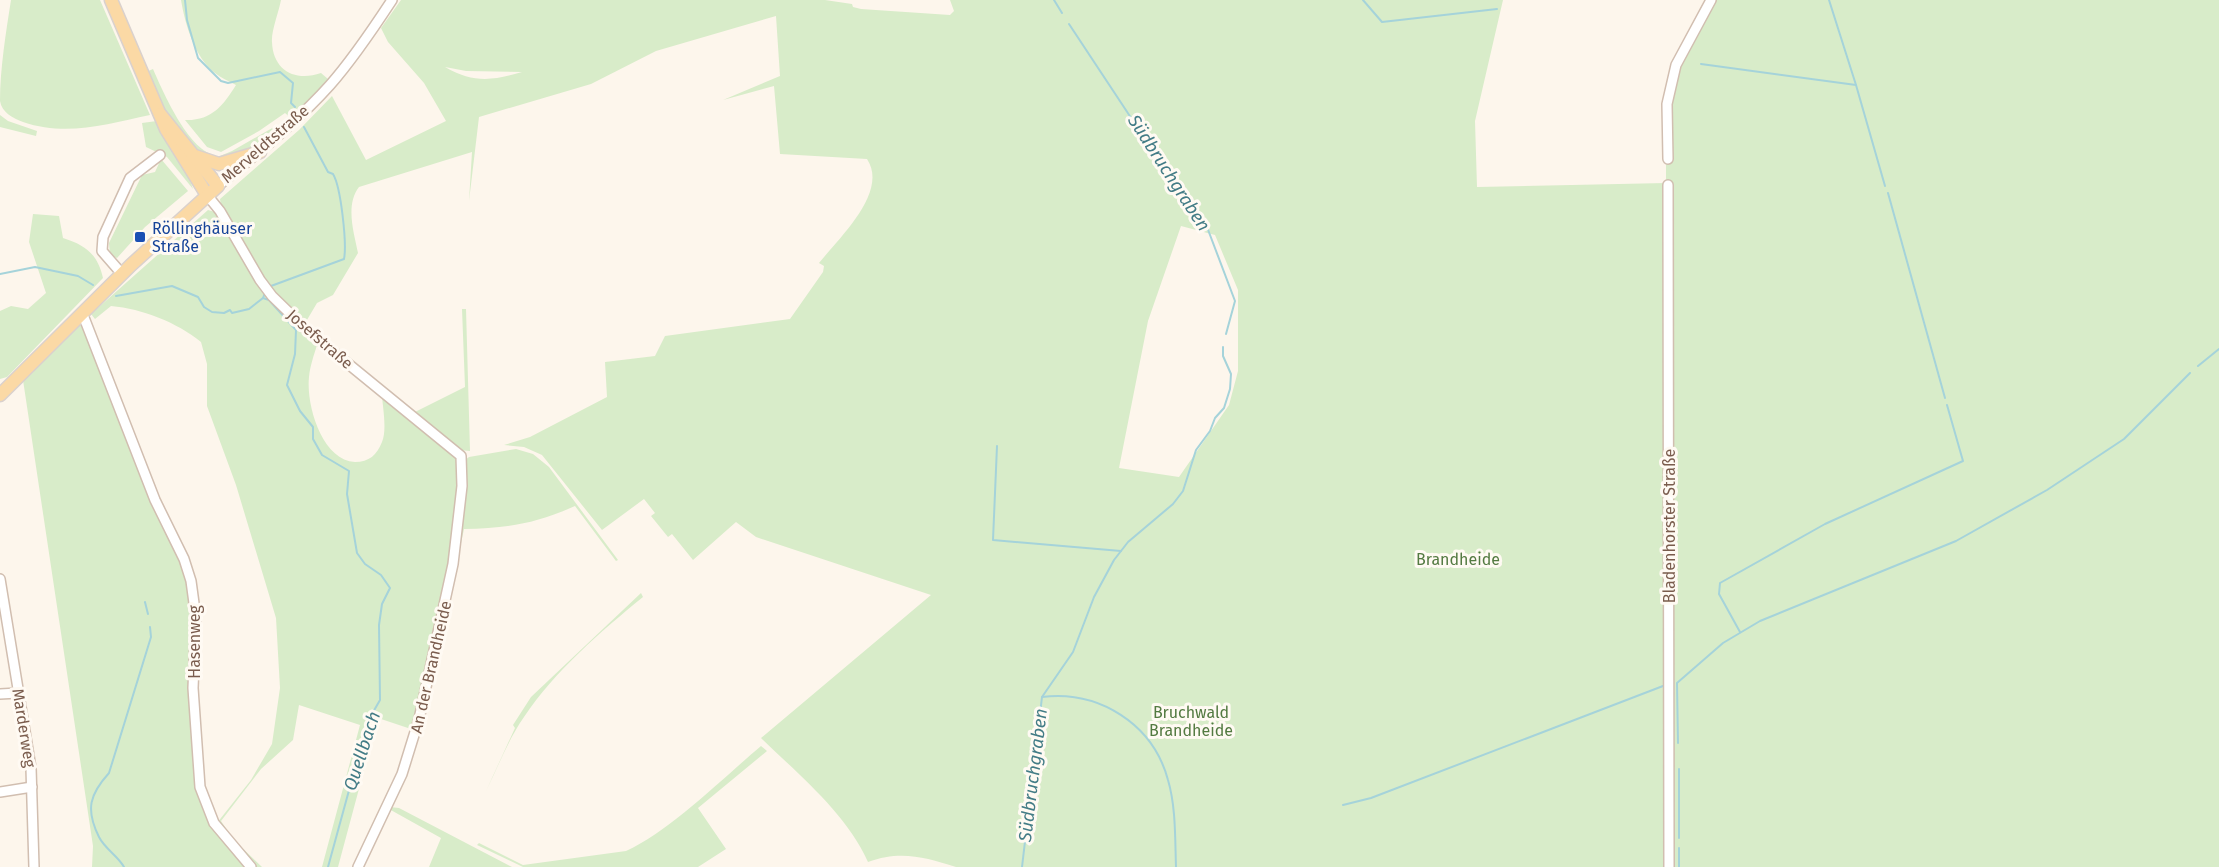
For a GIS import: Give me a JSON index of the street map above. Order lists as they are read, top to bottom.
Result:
{
  "streets": {
    "main road": ["Merveldtstraße"],
    "street": [
      "Josefstraße",
      "Bladenhorster Straße",
      "Hasenweg",
      "An der Brandheide",
      "Marderweg"
    ]
  },
  "crossings": [
    ["Merveldtstraße", "Josefstraße"],
    ["Merveldtstraße", "Hasenweg"],
    ["Josefstraße", "An der Brandheide"]
  ],
  "water": ["Südbruchgraben", "Quellbach"],
  "parks": ["Brandheide", "Bruchwald Brandheide"],
  "places": {
    "transit": ["Röllinghäuser Straße"]
  }
}
